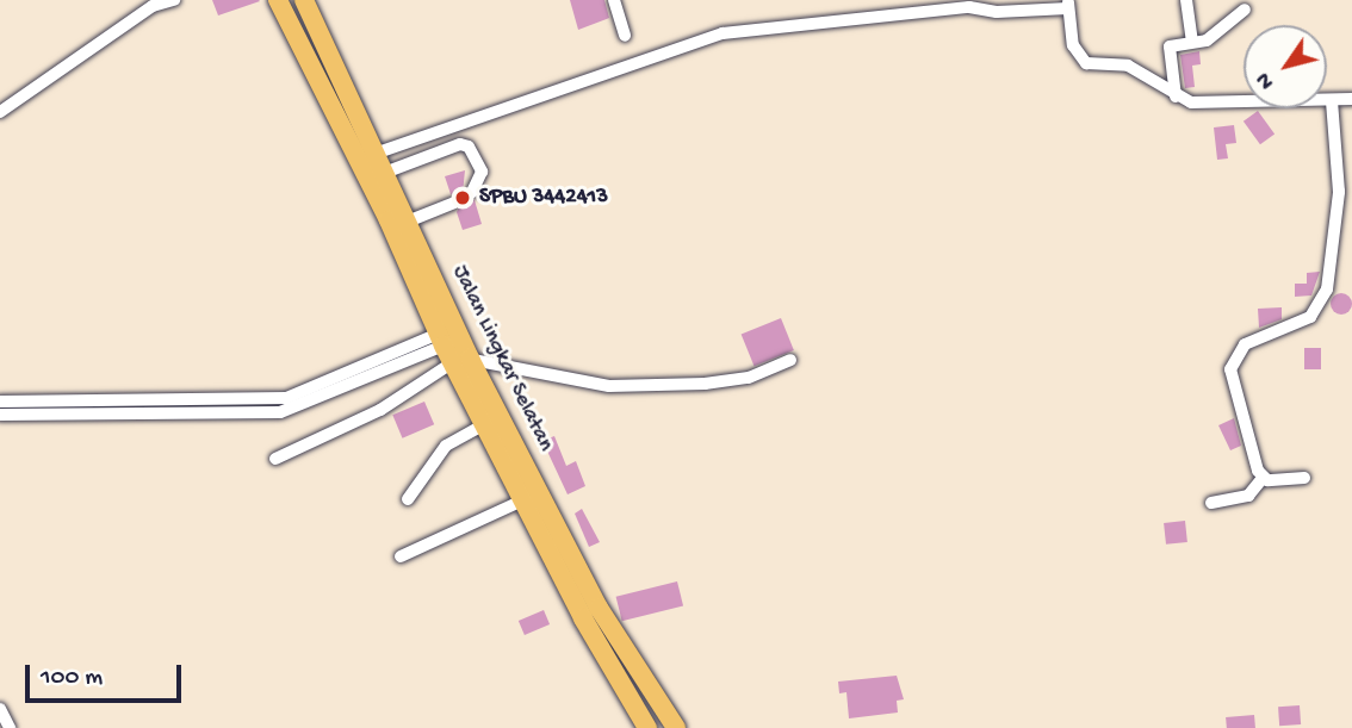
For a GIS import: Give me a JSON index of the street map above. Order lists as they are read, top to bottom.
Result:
{
  "streets": {
    "highway": ["Jalan Lingkar Selatan"]
  },
  "places": ["SPBU 3442413"],
  "scale_bar": "100 m",
  "north": "bottom left"
}
